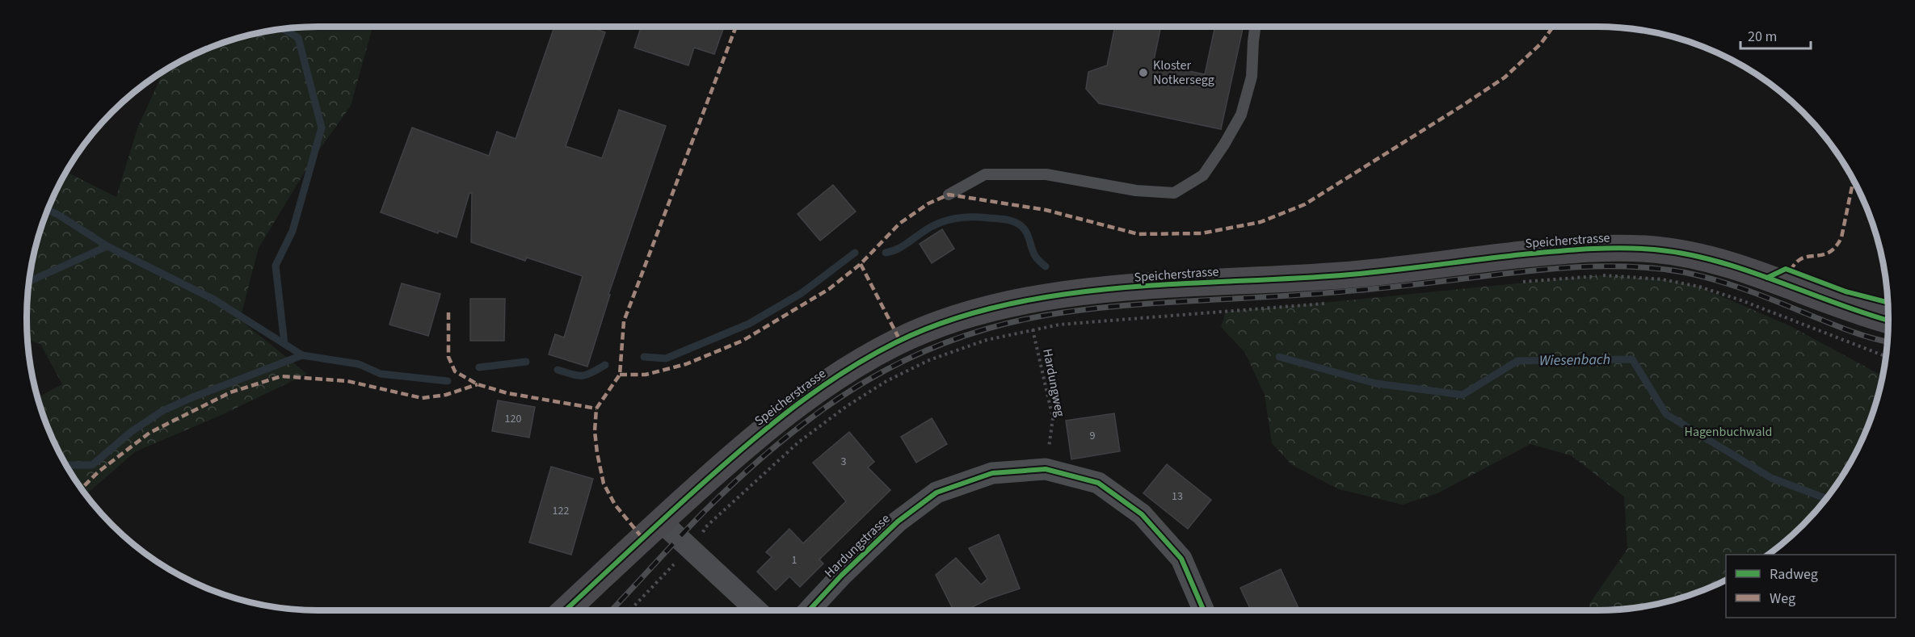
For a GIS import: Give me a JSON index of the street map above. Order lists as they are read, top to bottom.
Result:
{
  "streets": {
    "main road": ["Speicherstrasse"],
    "street": ["Hardungstrasse"],
    "path": ["Hardungweg"]
  },
  "crossings": [
    ["Hardungweg", "Hardungstrasse"]
  ],
  "water": ["Wiesenbach"],
  "parks": ["Hagenbuchwald"],
  "places": ["Kloster Notkersegg"],
  "house_numbers": [
    "120",
    "9",
    "3",
    "13",
    "122",
    "1"
  ],
  "legend": ["Radweg", "Weg"],
  "scale_bar": "20 m"
}
